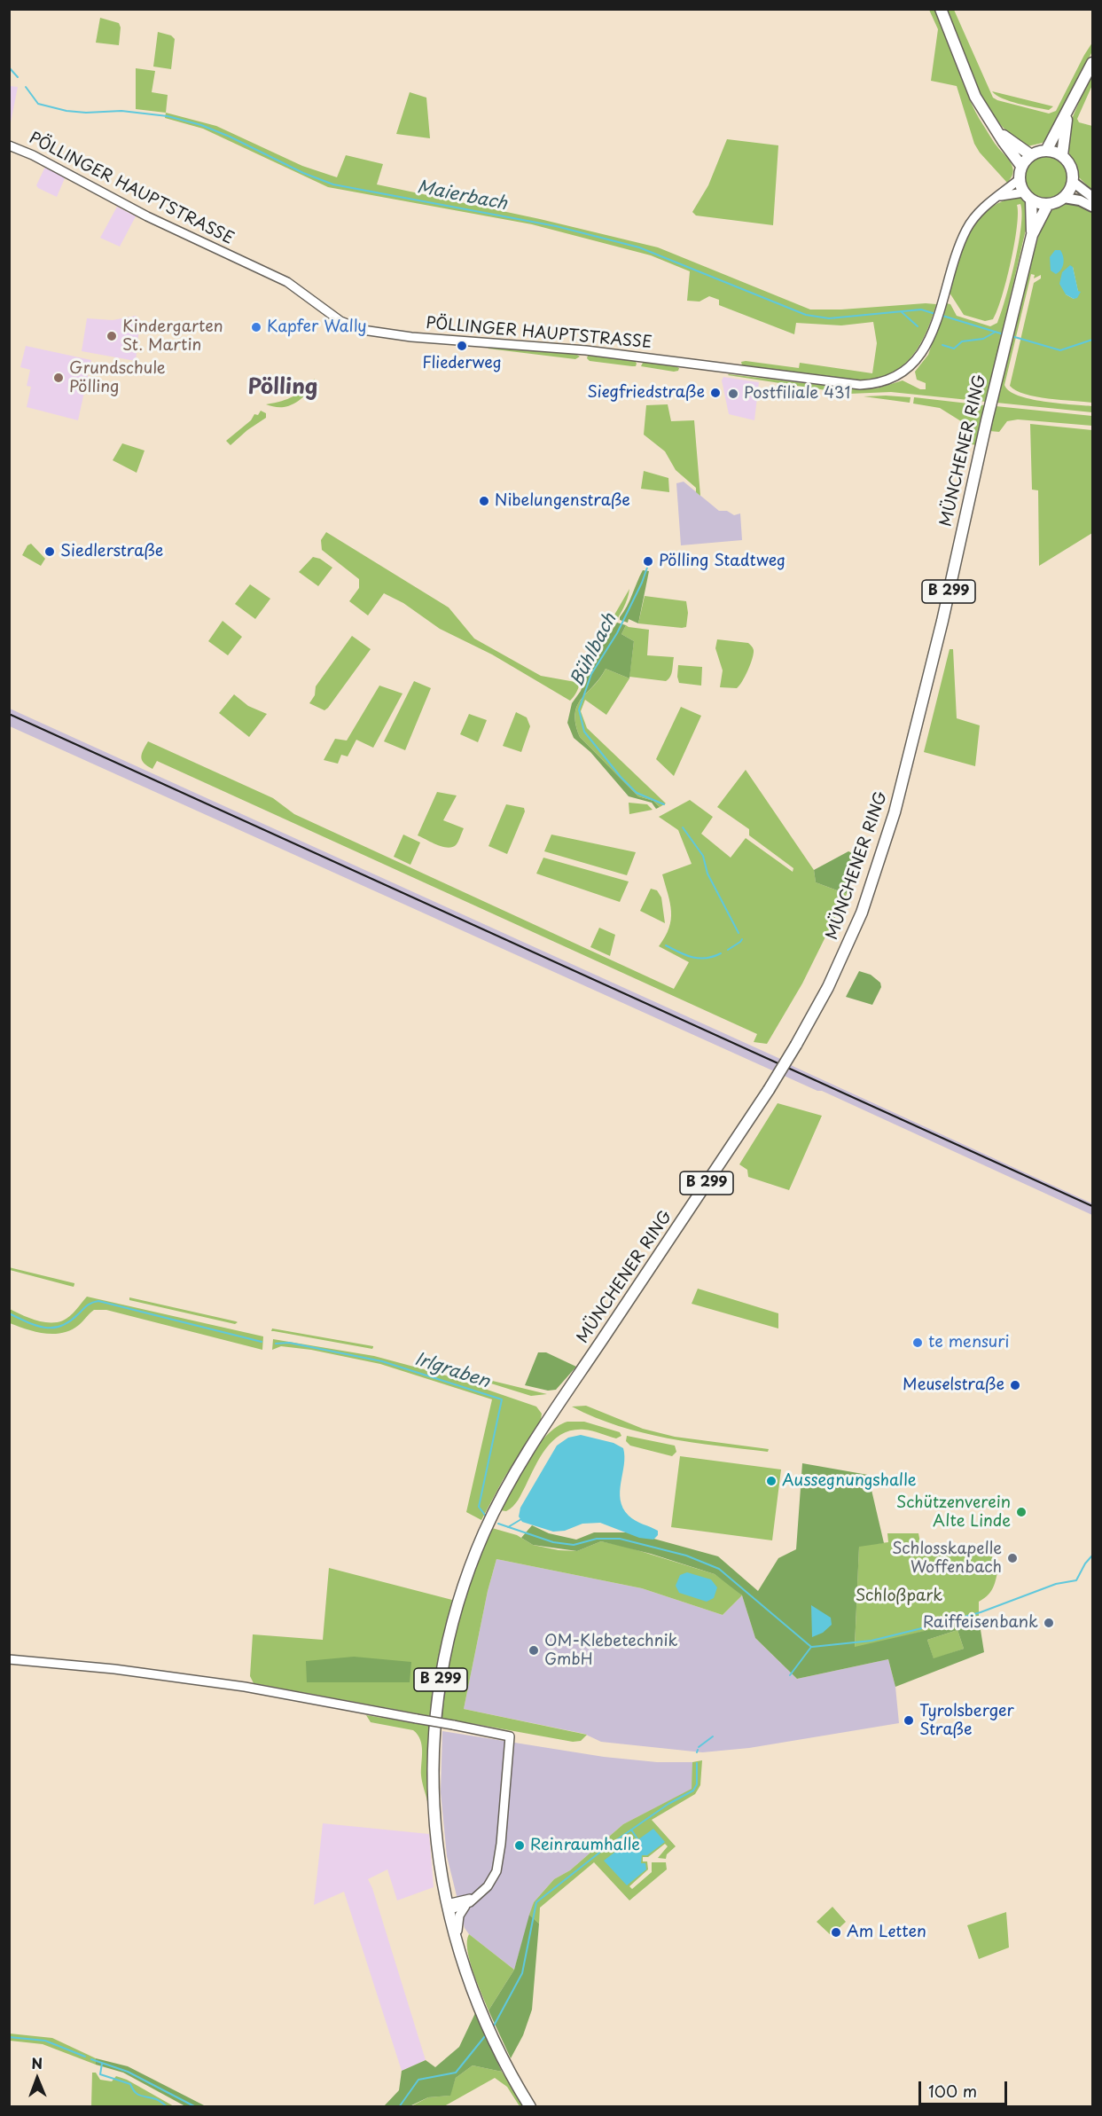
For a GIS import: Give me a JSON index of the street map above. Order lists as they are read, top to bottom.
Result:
{
  "streets": {
    "main road": ["MÜNCHENER RING", "B 299"],
    "street": ["PÖLLINGER HAUPTSTRASSE"]
  },
  "crossings": [
    ["PÖLLINGER HAUPTSTRASSE", "B 299"],
    ["MÜNCHENER RING", "B 299"]
  ],
  "districts": ["Pölling"],
  "water": ["Maierbach", "Bühlbach", "Irlgraben"],
  "parks": ["Schloßpark"],
  "places": [
    "Kapfer Wally",
    "Kindergarten St. Martin",
    "Fliederweg",
    "Grundschule Pölling",
    "Siegfriedstraße",
    "Postfiliale 431",
    "Nibelungenstraße",
    "Siedlerstraße",
    "Pölling Stadtweg",
    "te mensuri",
    "Meuselstraße",
    "Aussegnungshalle",
    "Schützenverein Alte Linde",
    "Schlosskapelle Woffenbach",
    "Raiffeisenbank",
    "OM-Klebetechnik GmbH",
    "Tyrolsberger Straße",
    "Reinraumhalle",
    "Am Letten"
  ],
  "scale_bar": "100 m",
  "north": "top"
}
